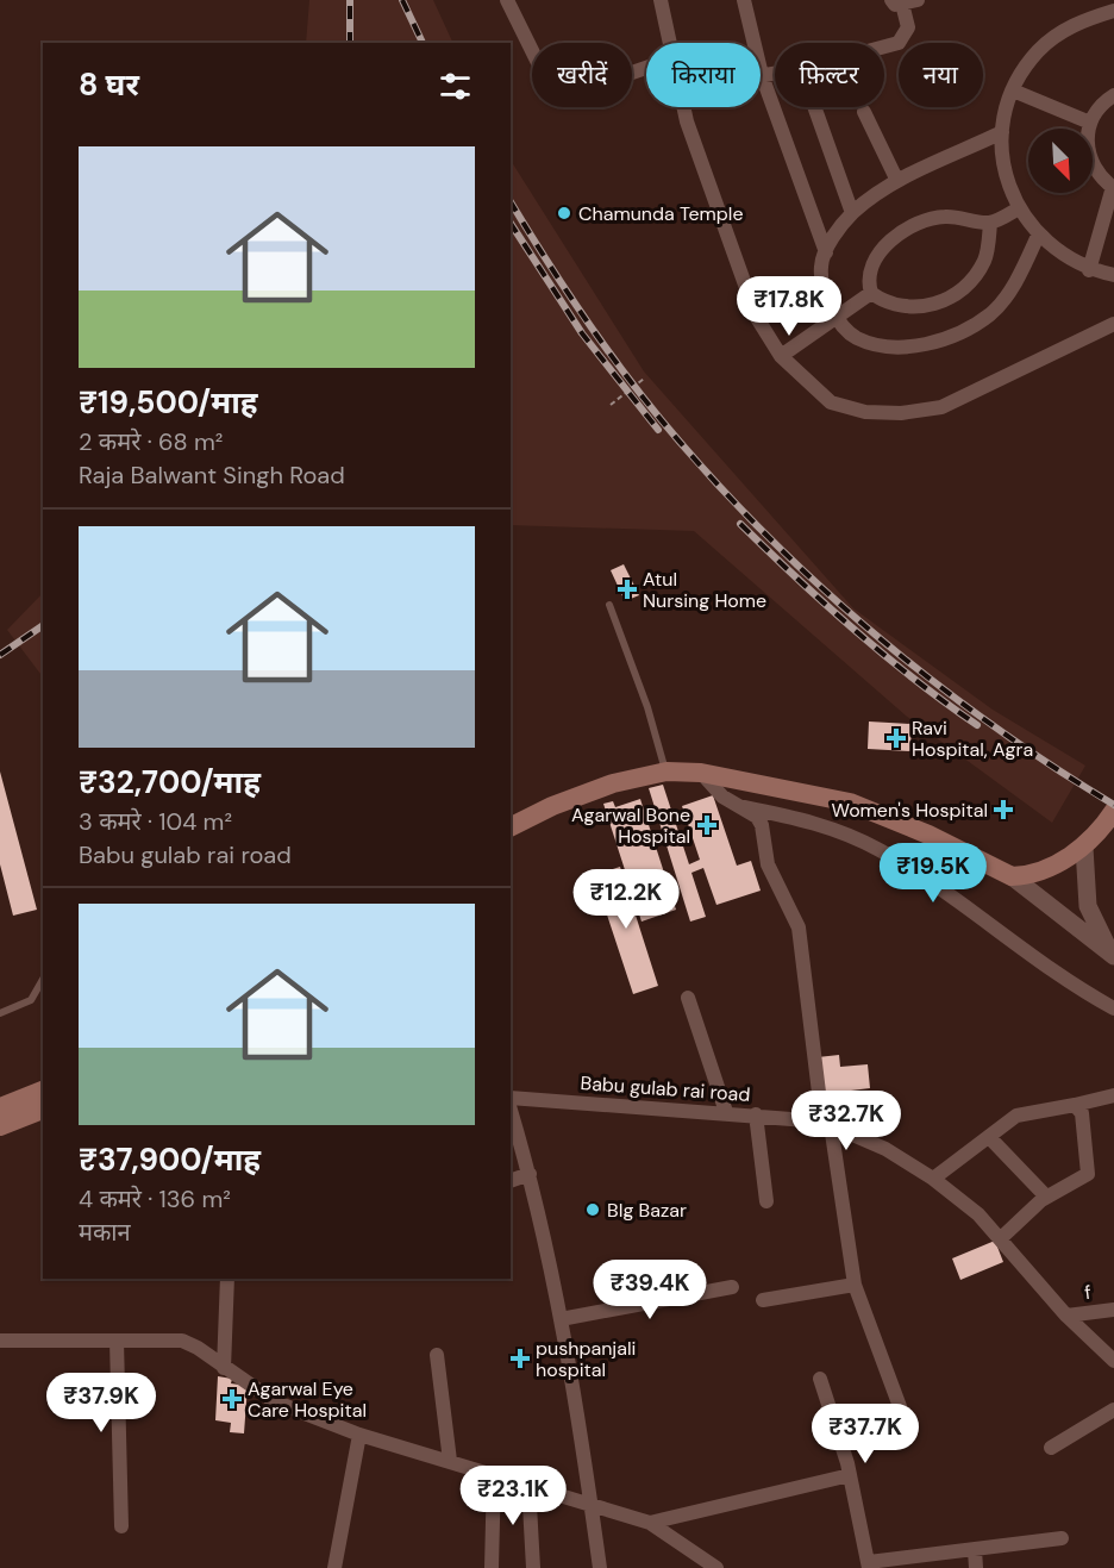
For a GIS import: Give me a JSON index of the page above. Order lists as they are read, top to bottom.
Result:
{
  "streets": {
    "street": ["Babu gulab rai road", "f"]
  },
  "crossings": [
    ["Babu gulab rai road", "f"]
  ],
  "places": {
    "other": ["Chamunda Temple", "BIg Bazar"],
    "health": [
      "Atul Nursing Home",
      "Ravi Hospital, Agra",
      "Women's Hospital",
      "Agarwal Bone Hospital",
      "pushpanjali hospital",
      "Agarwal Eye Care Hospital"
    ]
  },
  "north": "bottom right",
  "page": {
    "chip": [
      "खरीदें",
      "किराया",
      "फ़िल्टर",
      "नया"
    ],
    "heading": "8 घर",
    "list": [
      {
        "name": "₹19,500/माह",
        "note": "2 कमरे · 68 m² · Raja Balwant Singh Road"
      },
      {
        "name": "₹32,700/माह",
        "note": "3 कमरे · 104 m² · Babu gulab rai road"
      },
      {
        "name": "₹37,900/माह",
        "note": "4 कमरे · 136 m² · मकान"
      }
    ],
    "price": [
      "₹17.8K",
      "₹19.5K",
      "₹12.2K",
      "₹32.7K",
      "₹39.4K",
      "₹37.9K",
      "₹37.7K",
      "₹23.1K"
    ]
  }
}
